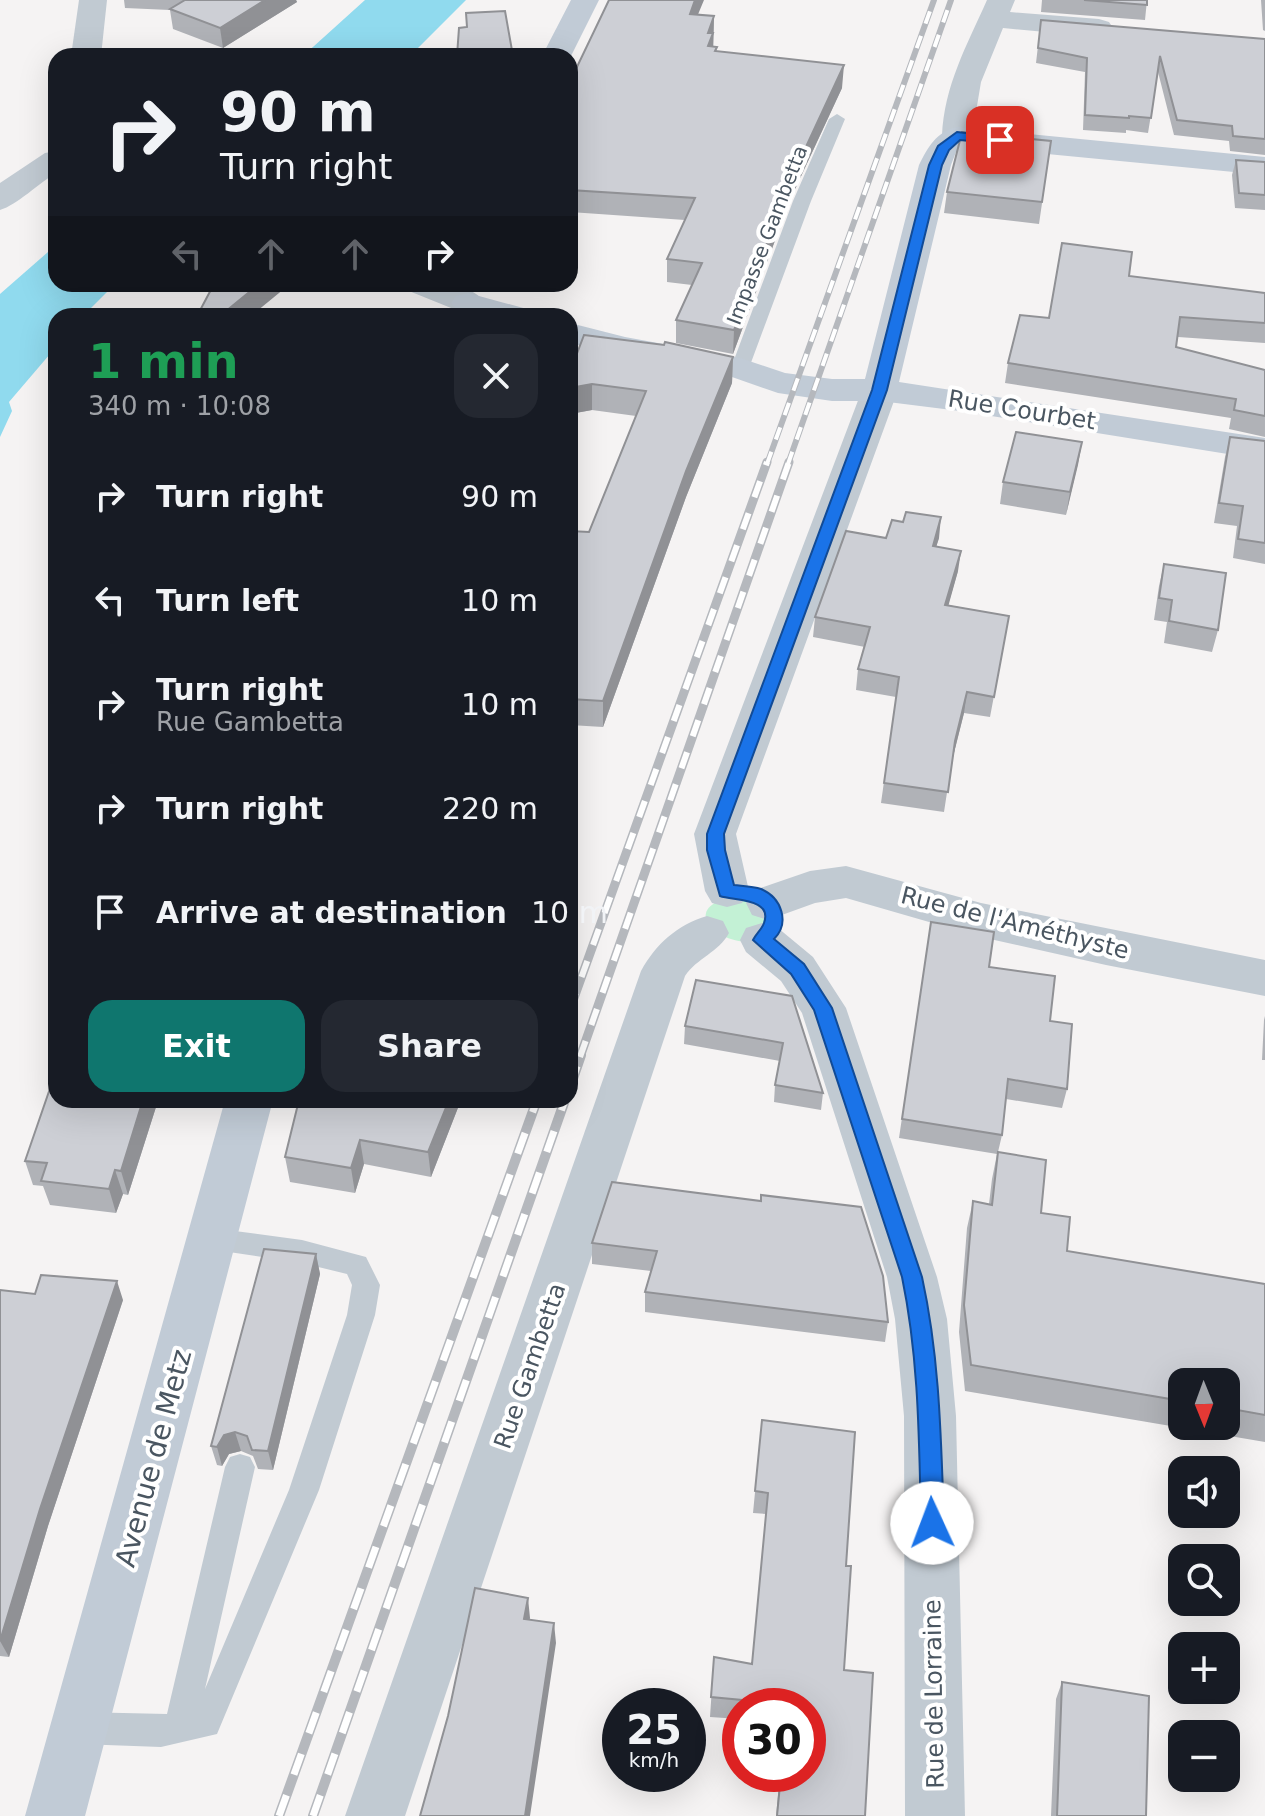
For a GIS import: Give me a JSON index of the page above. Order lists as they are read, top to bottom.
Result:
{
  "streets": {
    "street": [
      "Rue Courbet",
      "Rue de l'Améthyste",
      "Rue Gambetta",
      "Avenue de Metz",
      "Rue de Lorraine"
    ],
    "lane": ["Impasse Gambetta"]
  },
  "crossings": [
    ["Impasse Gambetta", "Rue Courbet"],
    ["Rue de l'Améthyste", "Rue Gambetta"],
    ["Rue de l'Améthyste", "Rue de Lorraine"]
  ],
  "north": "bottom",
  "page": {
    "turn": ["90 m", "Turn right"],
    "heading": ["1 min", "340 m · 10:08"],
    "list": [
      {
        "name": "Turn right",
        "value": "90 m"
      },
      {
        "name": "Turn left",
        "value": "10 m"
      },
      {
        "name": "Turn right",
        "note": "Rue Gambetta",
        "value": "10 m"
      },
      {
        "name": "Turn right",
        "value": "220 m"
      },
      {
        "name": "Arrive at destination",
        "value": "10 m"
      }
    ],
    "buttons": ["Exit", "Share"],
    "map_buttons": ["+", "−"],
    "speed": "25 km/h",
    "limit": "30"
  }
}
